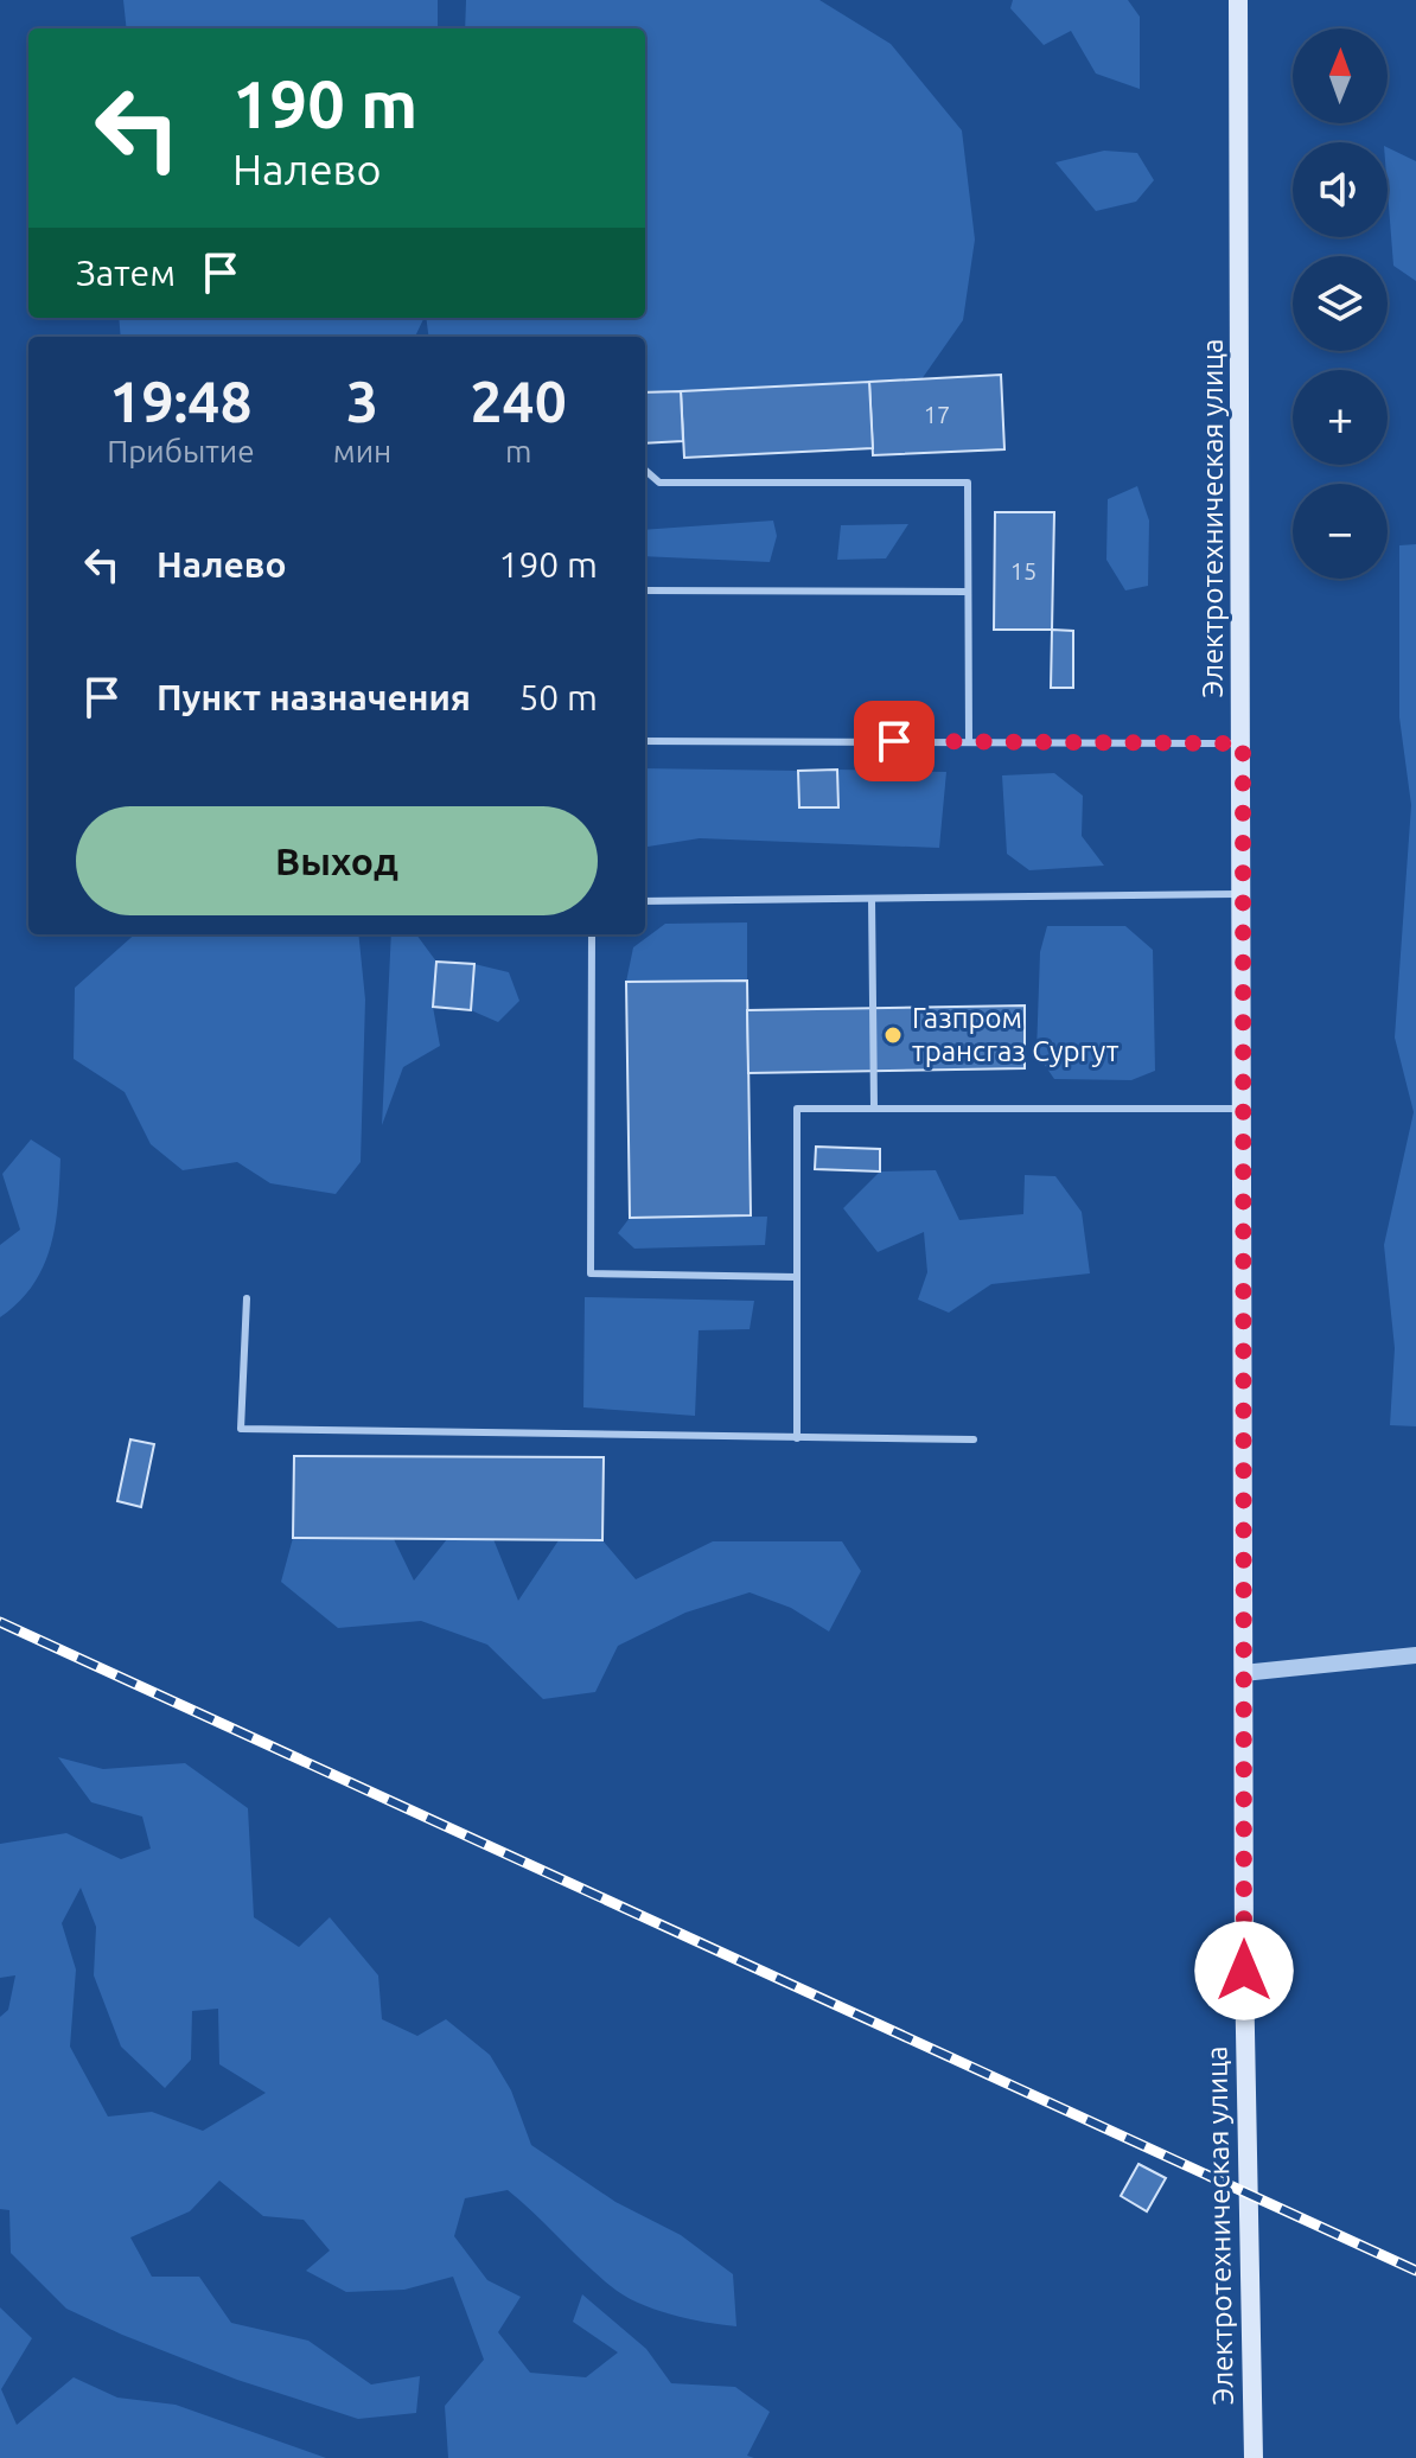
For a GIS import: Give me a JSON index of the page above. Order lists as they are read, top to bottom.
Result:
{
  "streets": {
    "main road": ["Электротехническая улица"]
  },
  "places": ["Газпром трансгаз Сургут"],
  "house_numbers": ["17", "15"],
  "north": "top",
  "page": {
    "map_buttons": ["+", "−"],
    "turn": ["190 m", "Налево"],
    "then": "Затем",
    "eta": [
      "19:48",
      "Прибытие",
      "3",
      "мин",
      "240",
      "m"
    ],
    "list": [
      {
        "name": "Налево",
        "value": "190 m"
      },
      {
        "name": "Пункт назначения",
        "value": "50 m"
      }
    ],
    "buttons": "Выход"
  }
}
